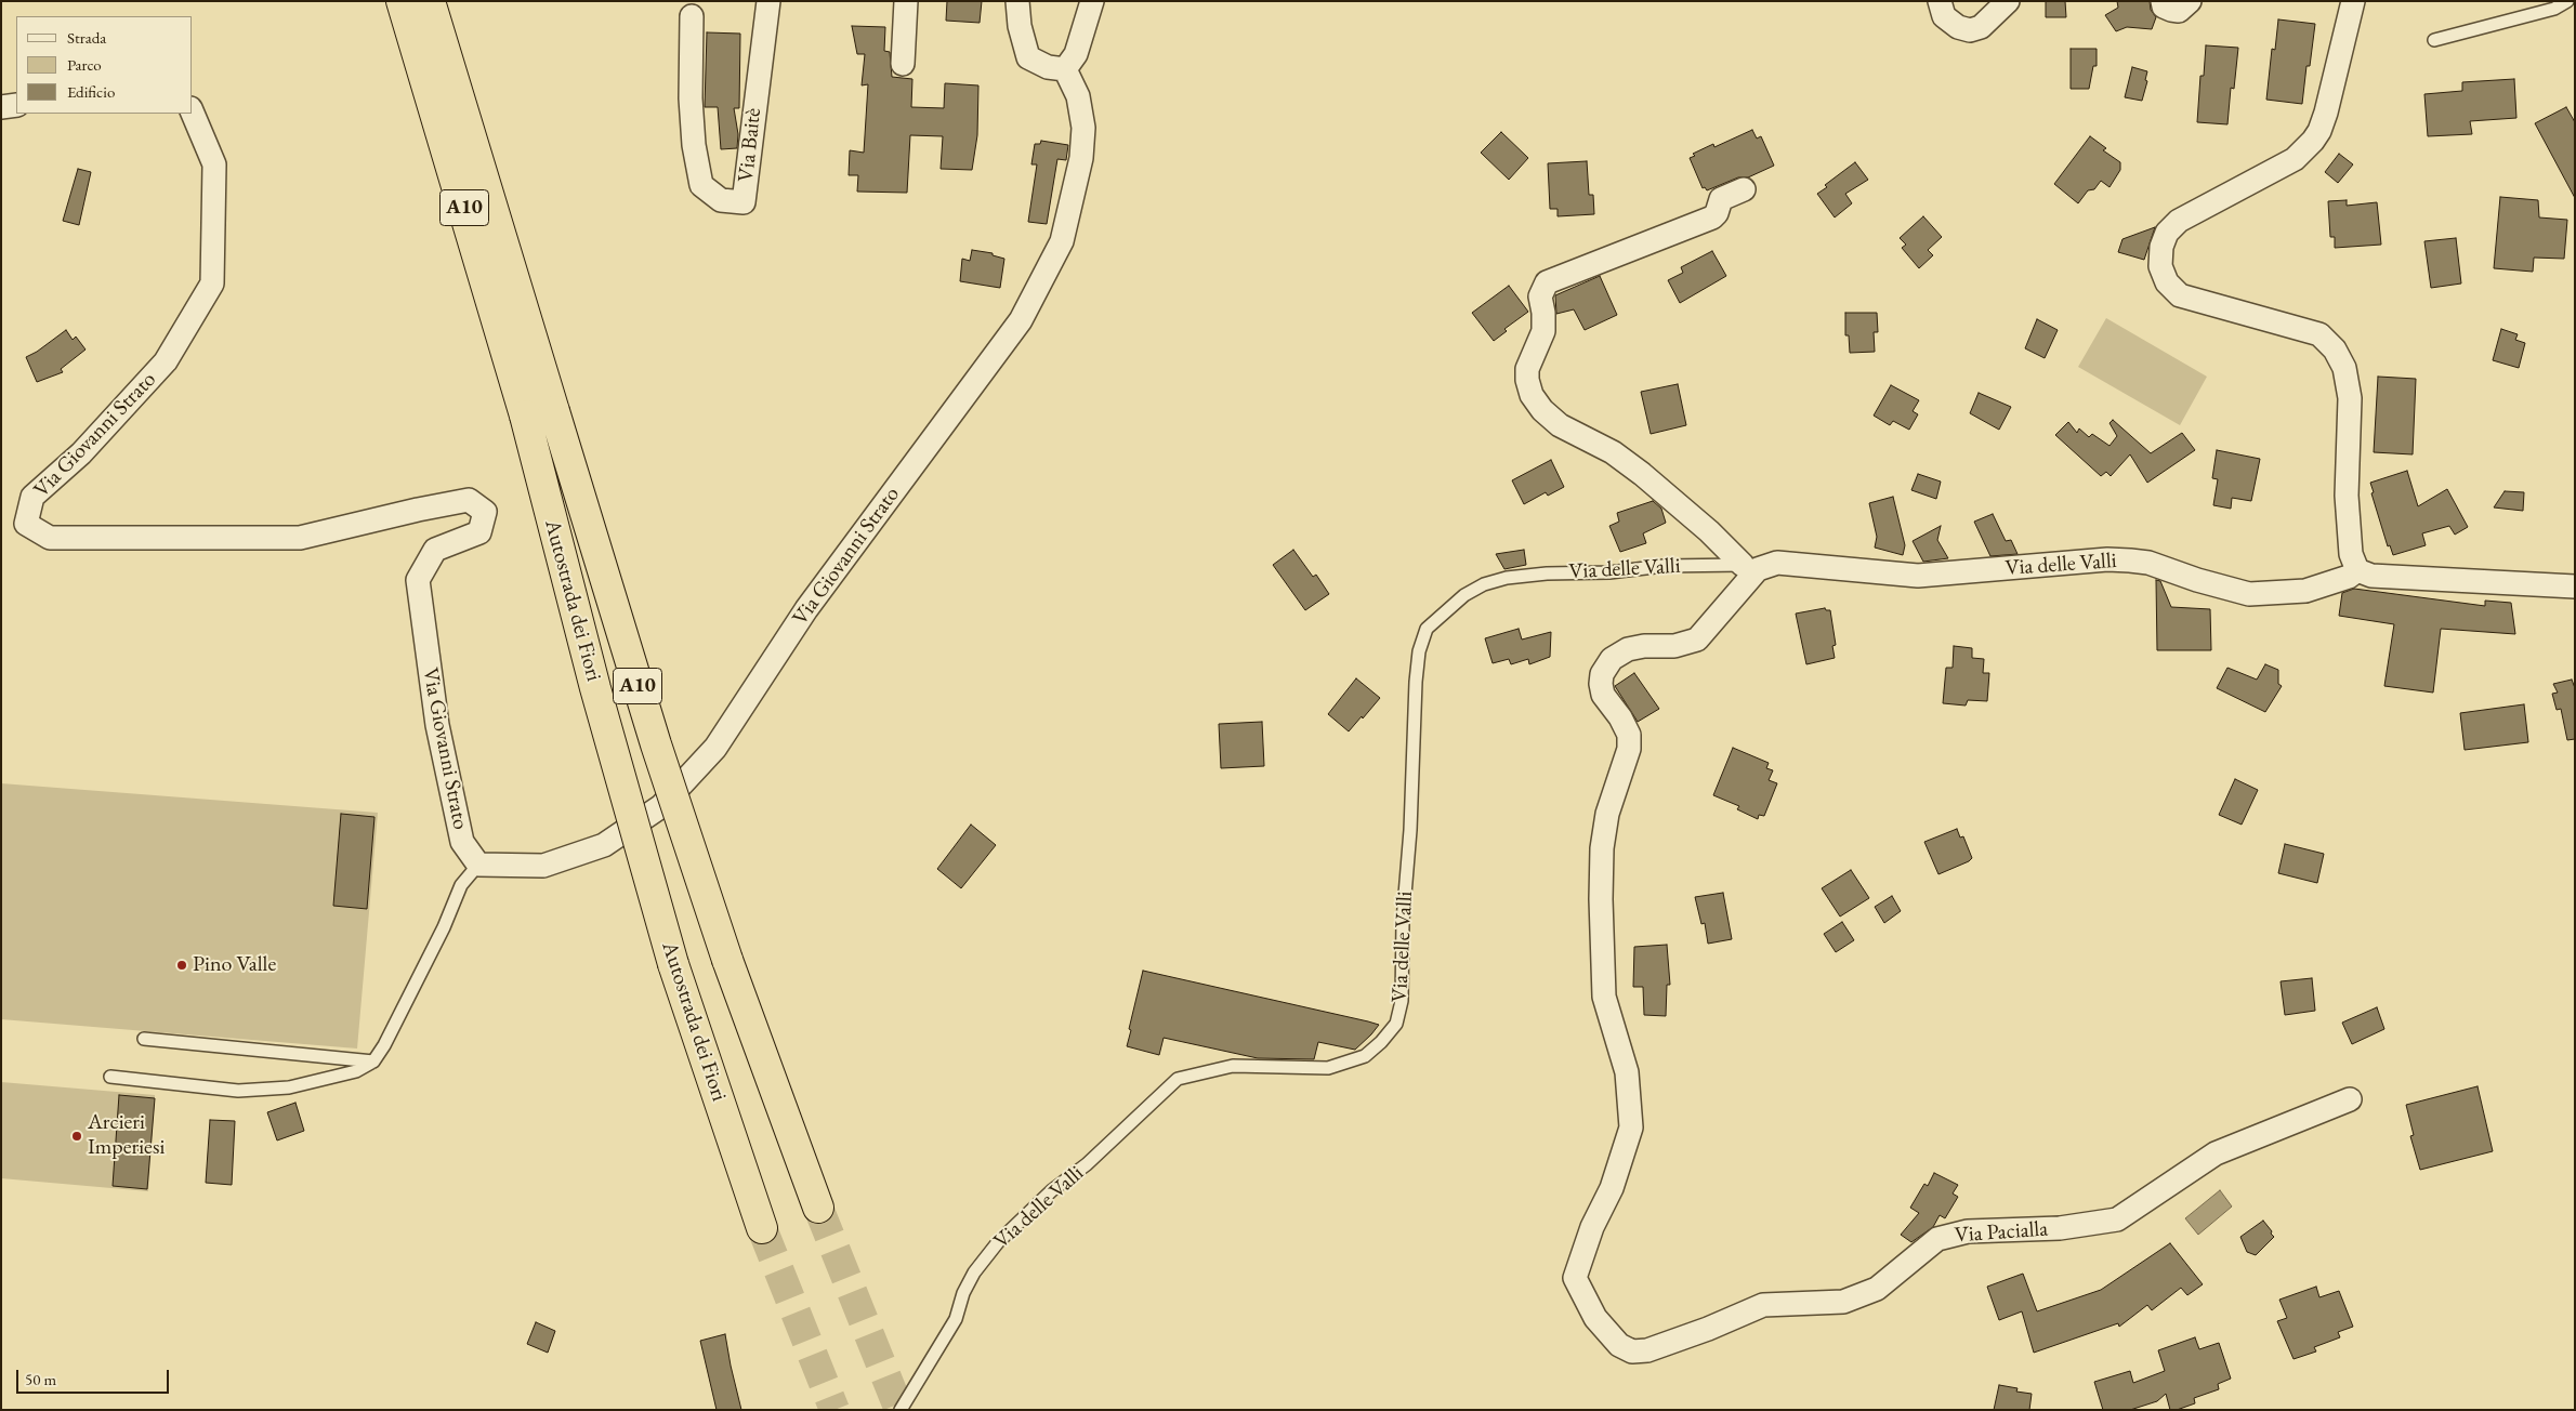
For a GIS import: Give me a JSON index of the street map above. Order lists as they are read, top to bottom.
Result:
{
  "streets": {
    "highway": ["A10", "Autostrada dei Fiori"],
    "street": [
      "Via Baitè",
      "Via Giovanni Strato",
      "Via delle Valli",
      "Via Pacialla"
    ]
  },
  "crossings": [
    ["Via delle Valli", "Via Pacialla"]
  ],
  "places": ["Pino Valle", "Arcieri Imperiesi"],
  "legend": ["Strada", "Parco", "Edificio"],
  "scale_bar": "50 m"
}
